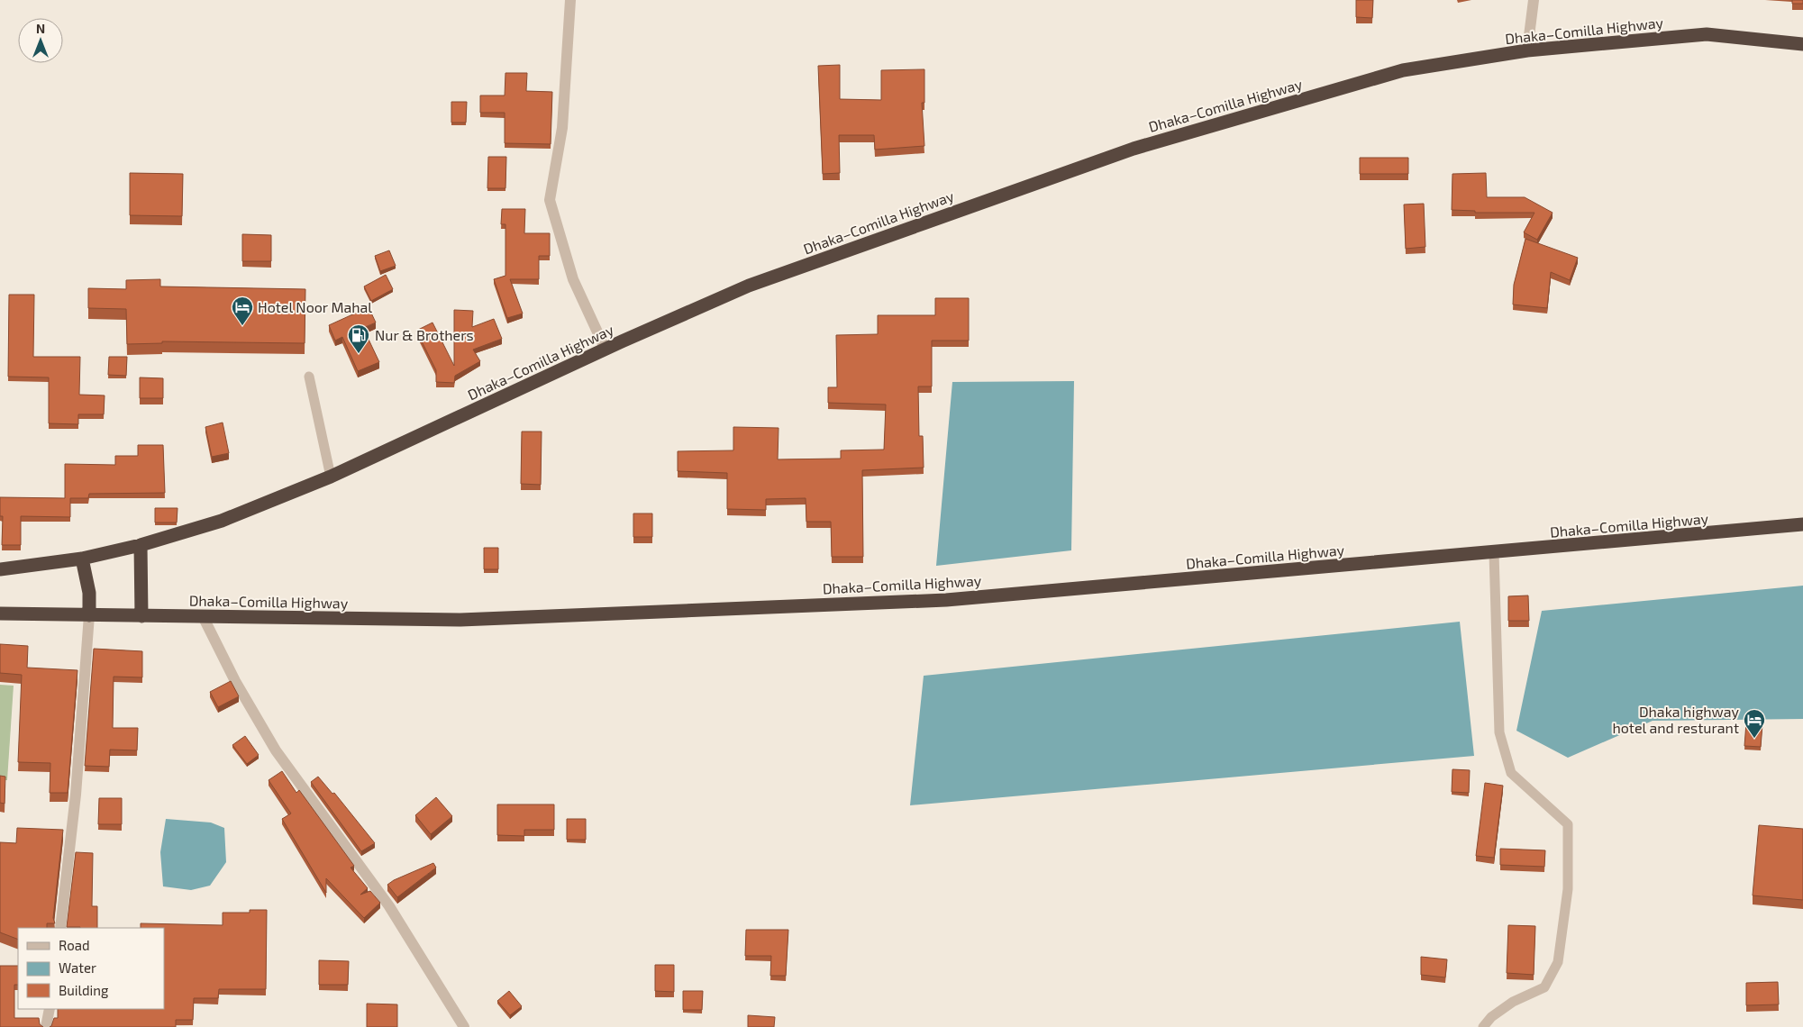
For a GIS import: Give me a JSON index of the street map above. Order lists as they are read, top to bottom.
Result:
{
  "streets": {
    "highway": ["Dhaka–Comilla Highway"]
  },
  "places": {
    "hotel": ["Hotel Noor Mahal", "Dhaka highway hotel and resturant"],
    "fuel station": ["Nur & Brothers"]
  },
  "legend": ["Road", "Water", "Building"],
  "north": "top"
}
